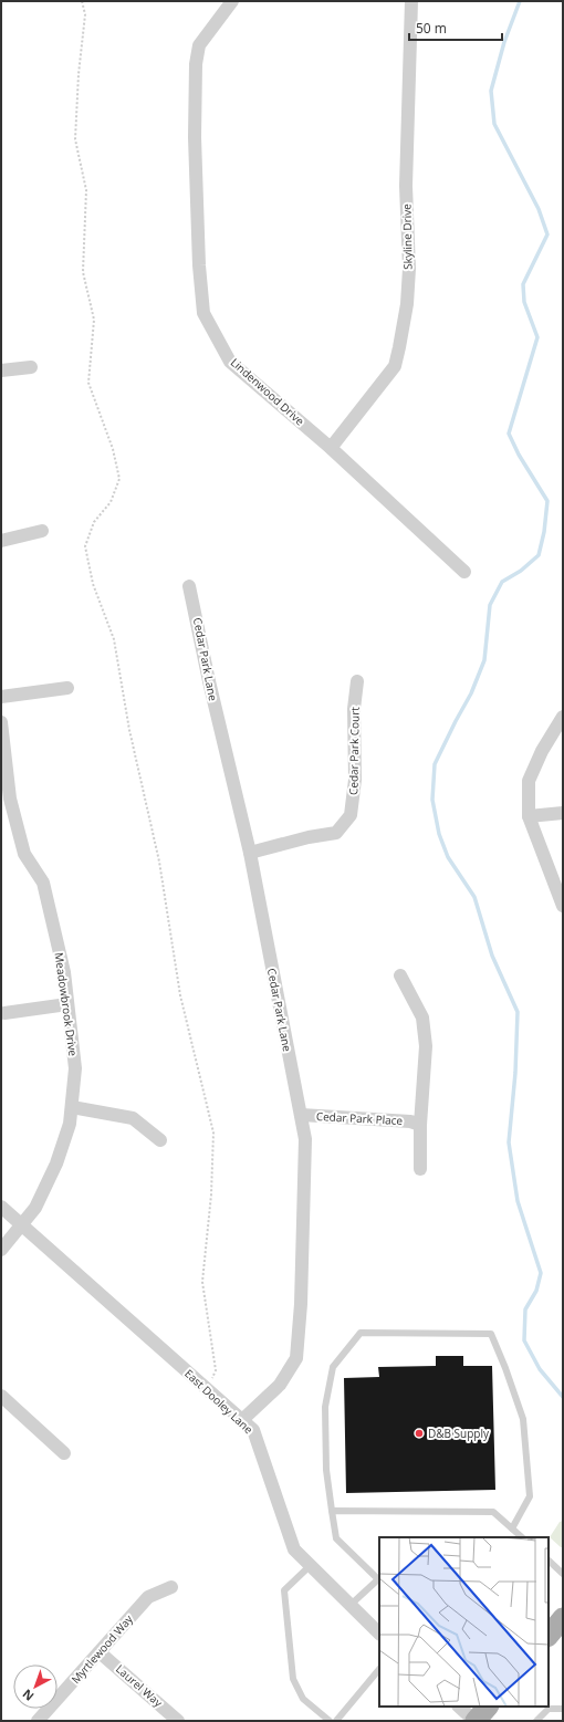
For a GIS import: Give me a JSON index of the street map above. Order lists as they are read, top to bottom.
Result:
{
  "streets": {
    "street": [
      "Skyline Drive",
      "Lindenwood Drive",
      "Cedar Park Lane",
      "Cedar Park Court",
      "Meadowbrook Drive",
      "Cedar Park Place",
      "East Dooley Lane",
      "Myrtlewood Way",
      "Laurel Way"
    ]
  },
  "crossings": [
    ["Skyline Drive", "Lindenwood Drive"],
    ["Cedar Park Lane", "Cedar Park Court"],
    ["Cedar Park Lane", "Cedar Park Place"],
    ["Cedar Park Lane", "East Dooley Lane"],
    ["Meadowbrook Drive", "East Dooley Lane"],
    ["Myrtlewood Way", "Laurel Way"]
  ],
  "places": ["D&B Supply"],
  "scale_bar": "50 m",
  "north": "bottom left"
}
